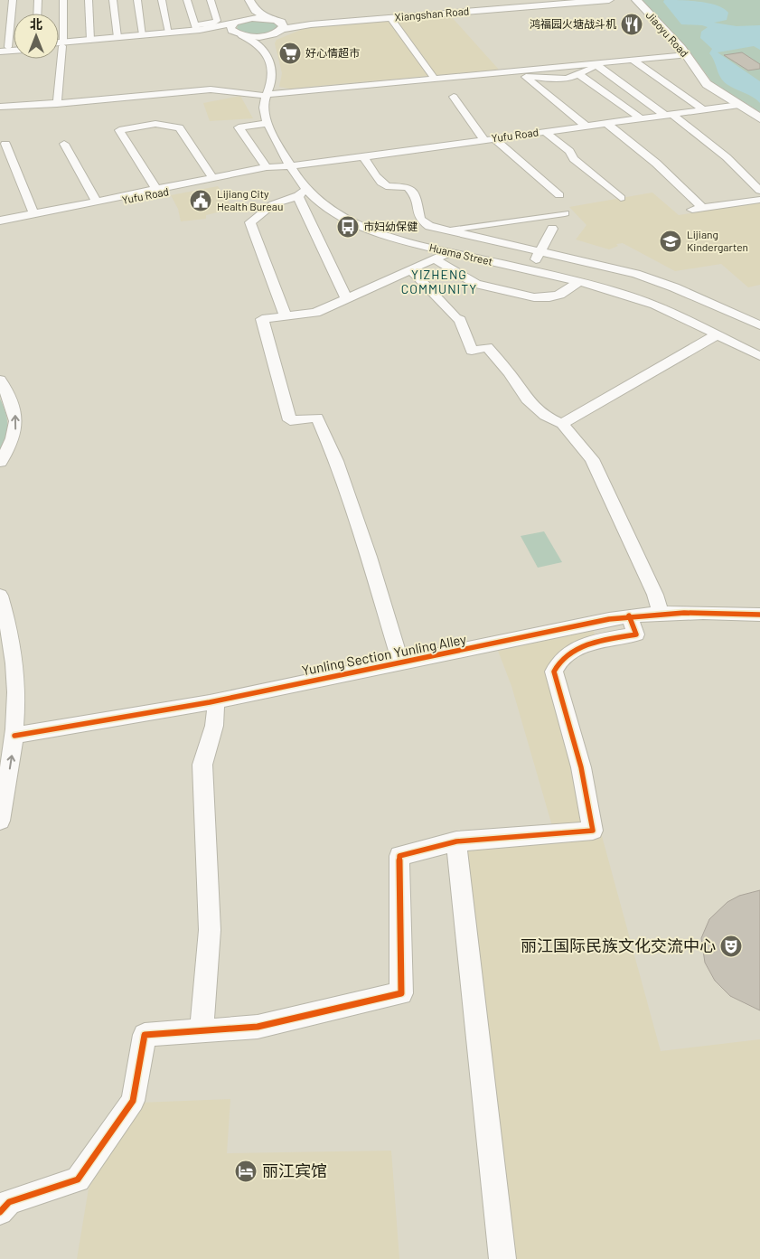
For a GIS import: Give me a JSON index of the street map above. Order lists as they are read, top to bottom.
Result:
{
  "streets": {
    "main road": ["Xiangshan Road", "Jiaoyu Road"],
    "street": ["Yufu Road", "Huama Street", "Yunling Section Yunling Alley"]
  },
  "crossings": [
    ["Jiaoyu Road", "Yufu Road"],
    ["Yufu Road", "Huama Street"]
  ],
  "districts": ["YIZHENG COMMUNITY"],
  "places": {
    "restaurant": ["鸿福园火塘战斗机"],
    "supermarket": ["好心情超市"],
    "public building": ["Lijiang City Health Bureau"],
    "bus stop": ["市妇幼保健"],
    "school or university": ["Lijiang Kindergarten"],
    "theatre": ["丽江国际民族文化交流中心"],
    "hotel": ["丽江宾馆"]
  },
  "north": "top"
}
